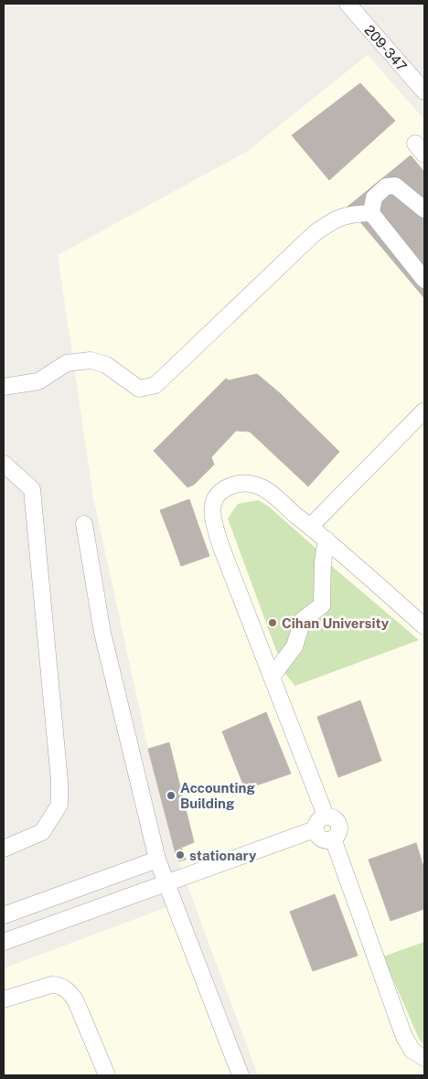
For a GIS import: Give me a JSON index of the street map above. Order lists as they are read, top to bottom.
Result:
{
  "streets": {
    "street": ["209-347"]
  },
  "places": ["Cihan University", "Accounting Building", "stationary"]
}
